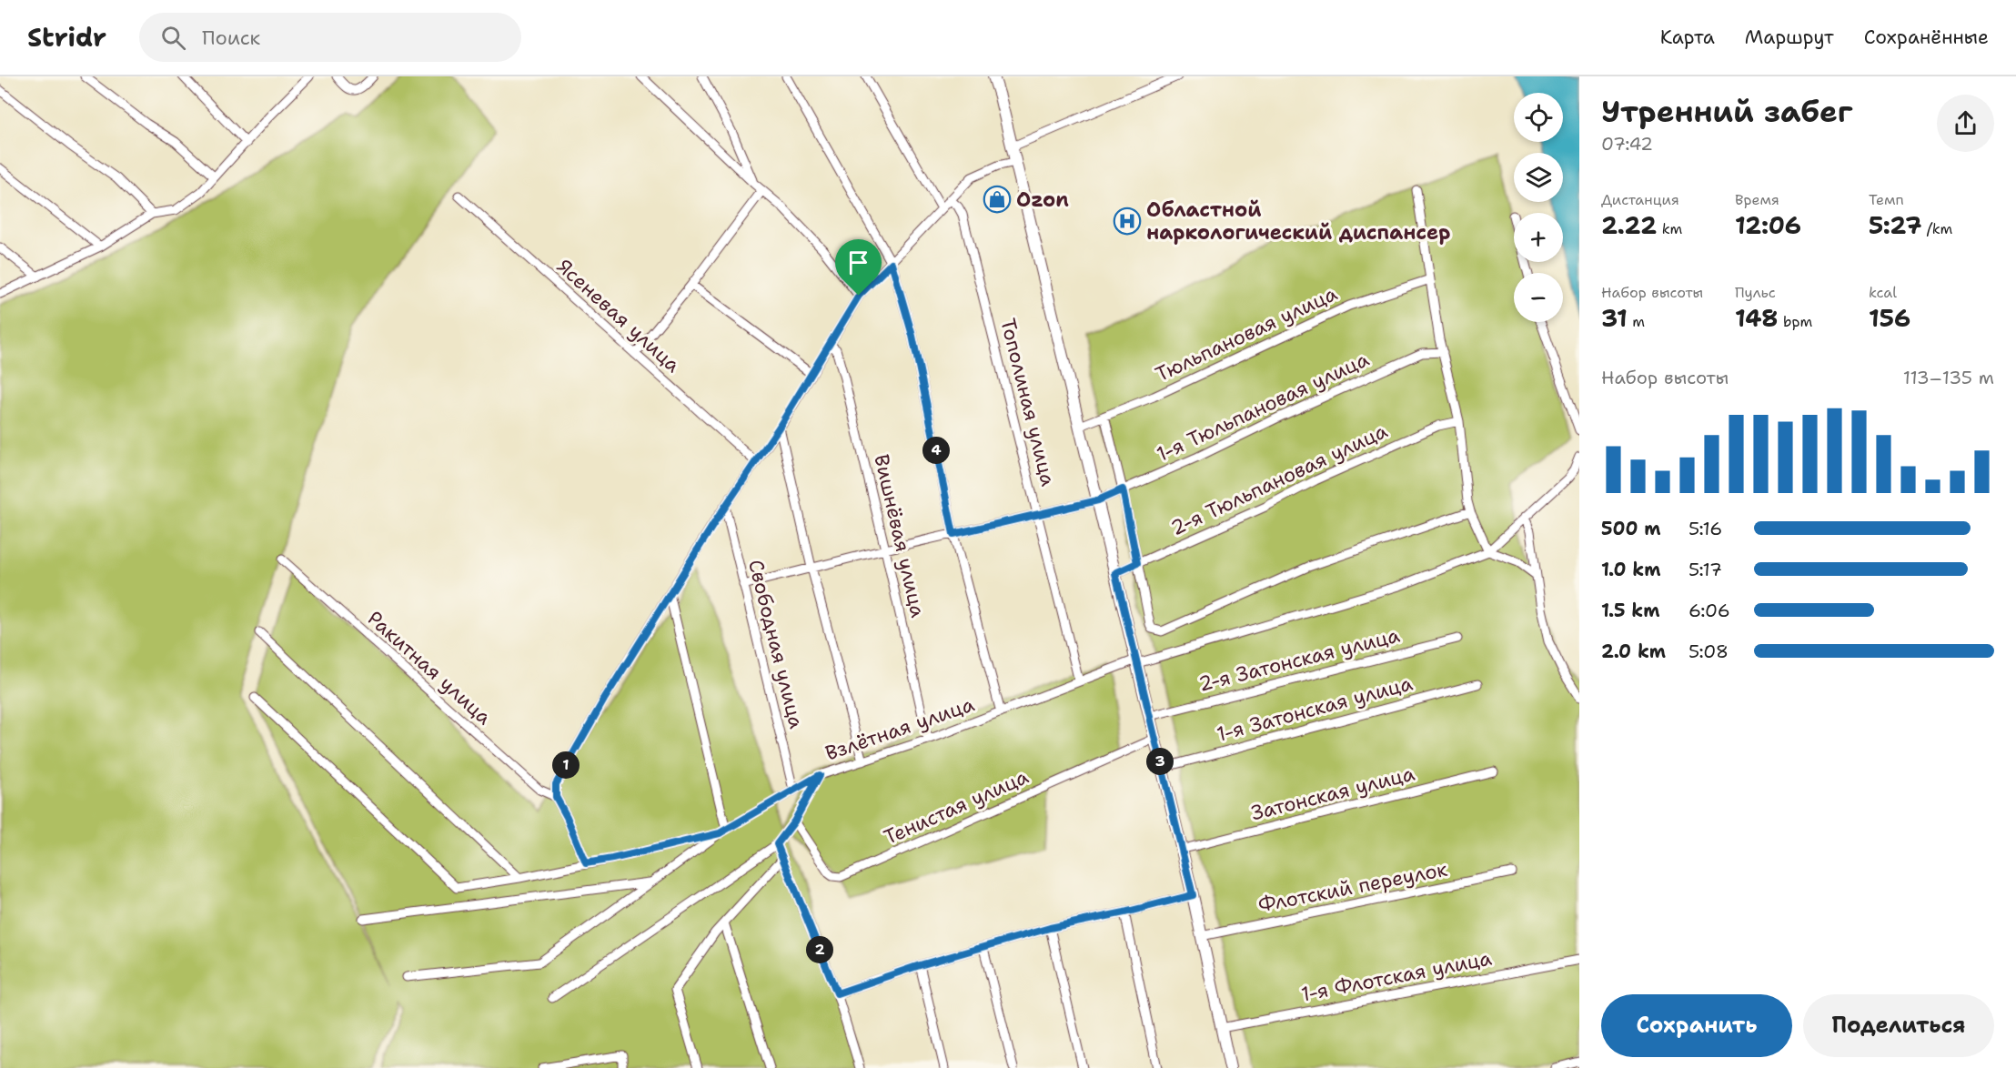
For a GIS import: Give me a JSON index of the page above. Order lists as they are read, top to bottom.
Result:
{
  "streets": {
    "street": [
      "Ясеневая улица",
      "Тюльпановая улица",
      "Тополиная улица",
      "1-я Тюльпановая улица",
      "2-я Тюльпановая улица",
      "Вишнёвая улица",
      "Свободная улица",
      "2-я Затонская улица",
      "Ракитная улица",
      "1-я Затонская улица",
      "Взлётная улица",
      "Затонская улица",
      "Тенистая улица",
      "Флотский переулок",
      "1-я Флотская улица"
    ]
  },
  "crossings": [
    ["Тополиная улица", "1-я Тюльпановая улица"],
    ["Тополиная улица", "Взлётная улица"],
    ["1-я Тюльпановая улица", "Вишнёвая улица"],
    ["1-я Тюльпановая улица", "Свободная улица"],
    ["Вишнёвая улица", "Взлётная улица"],
    ["Свободная улица", "Взлётная улица"]
  ],
  "places": {
    "shop": ["Ozon"],
    "hospital": ["Областной наркологический диспансер"]
  },
  "page": {
    "header": "Stridr",
    "search": "Поиск",
    "nav": ["Карта", "Маршрут", "Сохранённые"],
    "heading": ["Утренний забег", "07:42"],
    "map_buttons": ["+", "−"],
    "stats": [
      ["Дистанция", "2.22 km"],
      ["Время", "12:06"],
      ["Темп", "5:27 /km"],
      ["Набор высоты", "31 m"],
      ["Пульс", "148 bpm"],
      ["kcal", "156"]
    ],
    "chart": ["Набор высоты", "113–135 m"],
    "pins": [
      "4",
      "3",
      "1",
      "2"
    ],
    "list": [
      {
        "name": "500 m",
        "note": "5:16"
      },
      {
        "name": "1.0 km",
        "note": "5:17"
      },
      {
        "name": "1.5 km",
        "note": "6:06"
      },
      {
        "name": "2.0 km",
        "note": "5:08"
      }
    ],
    "buttons": ["Сохранить", "Поделиться"]
  }
}
